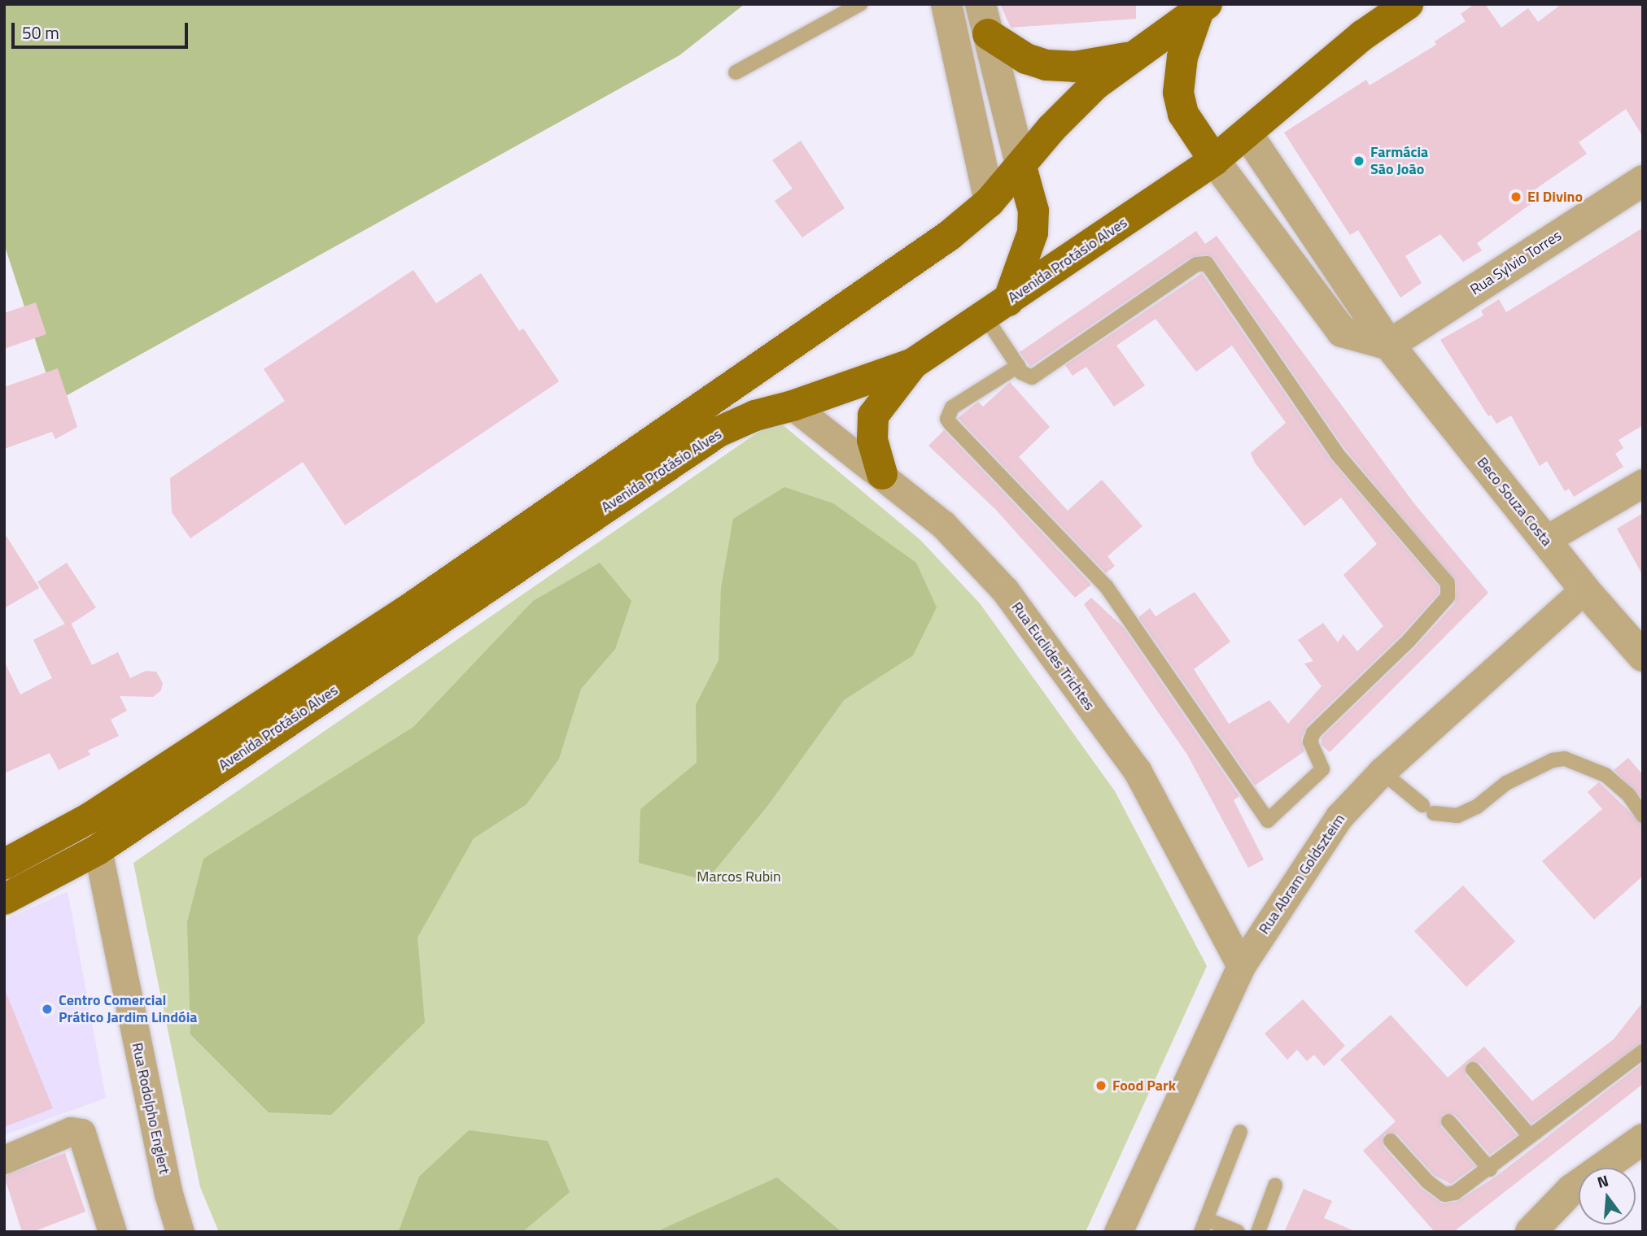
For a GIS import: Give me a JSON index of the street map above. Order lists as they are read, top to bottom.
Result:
{
  "streets": {
    "main road": ["Avenida Protásio Alves"],
    "street": [
      "Rua Sylvio Torres",
      "Beco Souza Costa",
      "Rua Euclides Trichtes",
      "Rua Abram Goldszteim",
      "Rua Rodolpho Englert"
    ]
  },
  "crossings": [
    ["Avenida Protásio Alves", "Beco Souza Costa"],
    ["Avenida Protásio Alves", "Rua Euclides Trichtes"],
    ["Avenida Protásio Alves", "Rua Rodolpho Englert"],
    ["Rua Sylvio Torres", "Beco Souza Costa"],
    ["Beco Souza Costa", "Rua Abram Goldszteim"],
    ["Rua Euclides Trichtes", "Rua Abram Goldszteim"]
  ],
  "parks": ["Marcos Rubin"],
  "places": [
    "Farmácia São João",
    "El Divino",
    "Centro Comercial Prático Jardim Lindóia",
    "Food Park"
  ],
  "scale_bar": "50 m",
  "north": "top"
}
